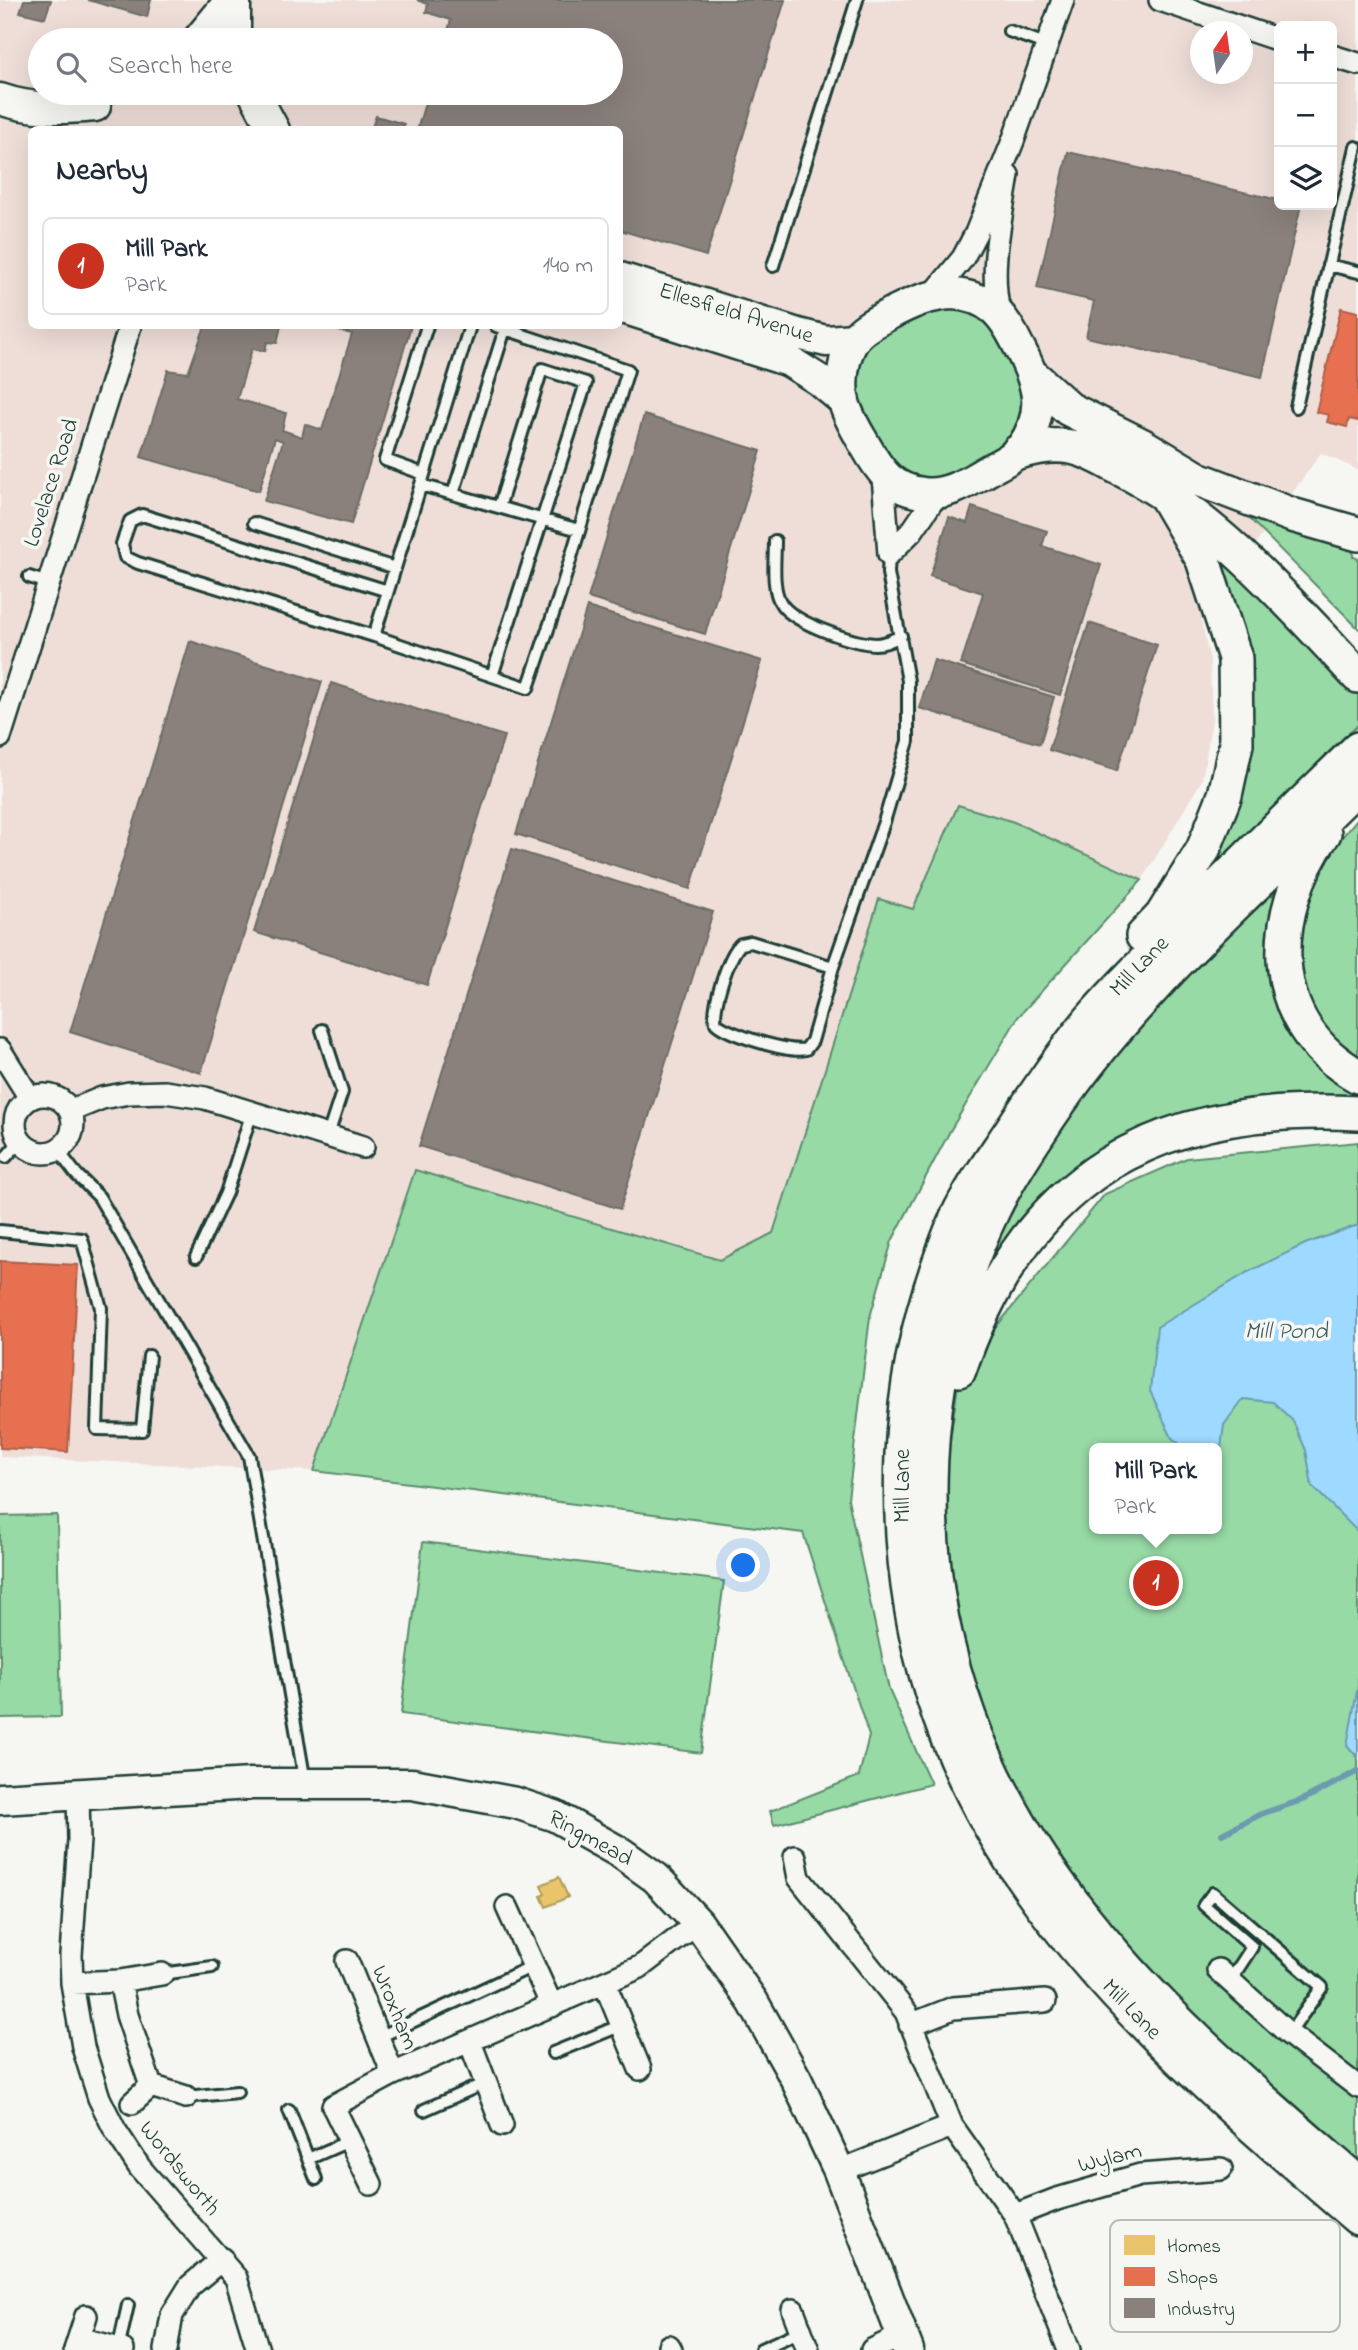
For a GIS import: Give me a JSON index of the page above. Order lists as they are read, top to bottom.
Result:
{
  "streets": {
    "main road": ["Mill Lane"],
    "street": [
      "Ellesfield Avenue",
      "Lovelace Road",
      "Ringmead",
      "Wroxham",
      "Wylam",
      "Wordsworth"
    ]
  },
  "crossings": [
    ["Ringmead", "Wroxham"],
    ["Ringmead", "Wordsworth"]
  ],
  "water": ["Mill Pond"],
  "legend": ["Homes", "Shops", "Industry"],
  "north": "top",
  "page": {
    "map_buttons": ["+", "−"],
    "search": "Search here",
    "heading": "Nearby",
    "list": [
      {
        "mark": "1",
        "name": "Mill Park",
        "note": "Park",
        "value": "140 m"
      }
    ],
    "popup": ["Mill Park", "Park"],
    "pins": "1"
  }
}
